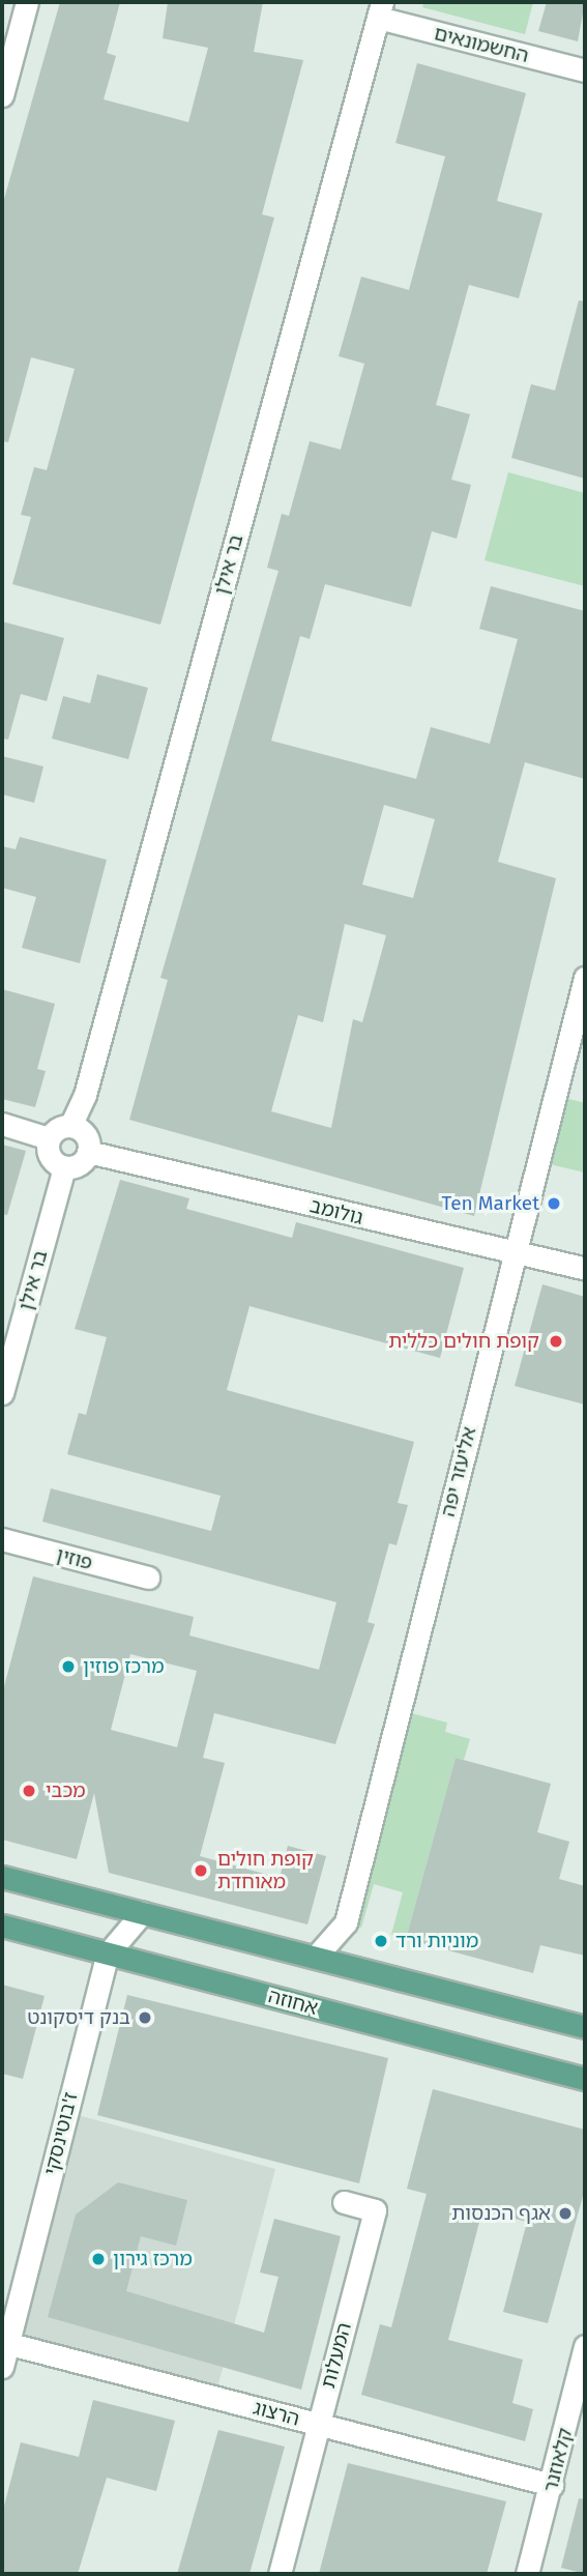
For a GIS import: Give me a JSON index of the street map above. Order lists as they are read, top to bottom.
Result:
{
  "streets": {
    "main road": ["אחוזה"],
    "street": [
      "החשמונאים",
      "בר אילן",
      "גולומב",
      "אליעזר יפה",
      "פוזין",
      "ז'בוטינסקי",
      "המעלות",
      "הרצוג",
      "קלאוזנר"
    ]
  },
  "crossings": [
    ["החשמונאים", "בר אילן"],
    ["בר אילן", "גולומב"],
    ["גולומב", "אליעזר יפה"],
    ["אחוזה", "ז'בוטינסקי"],
    ["ז'בוטינסקי", "הרצוג"],
    ["המעלות", "הרצוג"],
    ["הרצוג", "קלאוזנר"]
  ],
  "places": [
    "Ten Market",
    "קופת חולים כללית",
    "מרכז פוזין",
    "מכבי",
    "קופת חולים מאוחדת",
    "מוניות ורד",
    "בנק דיסקונט",
    "אגף הכנסות",
    "מרכז גירון"
  ]
}
